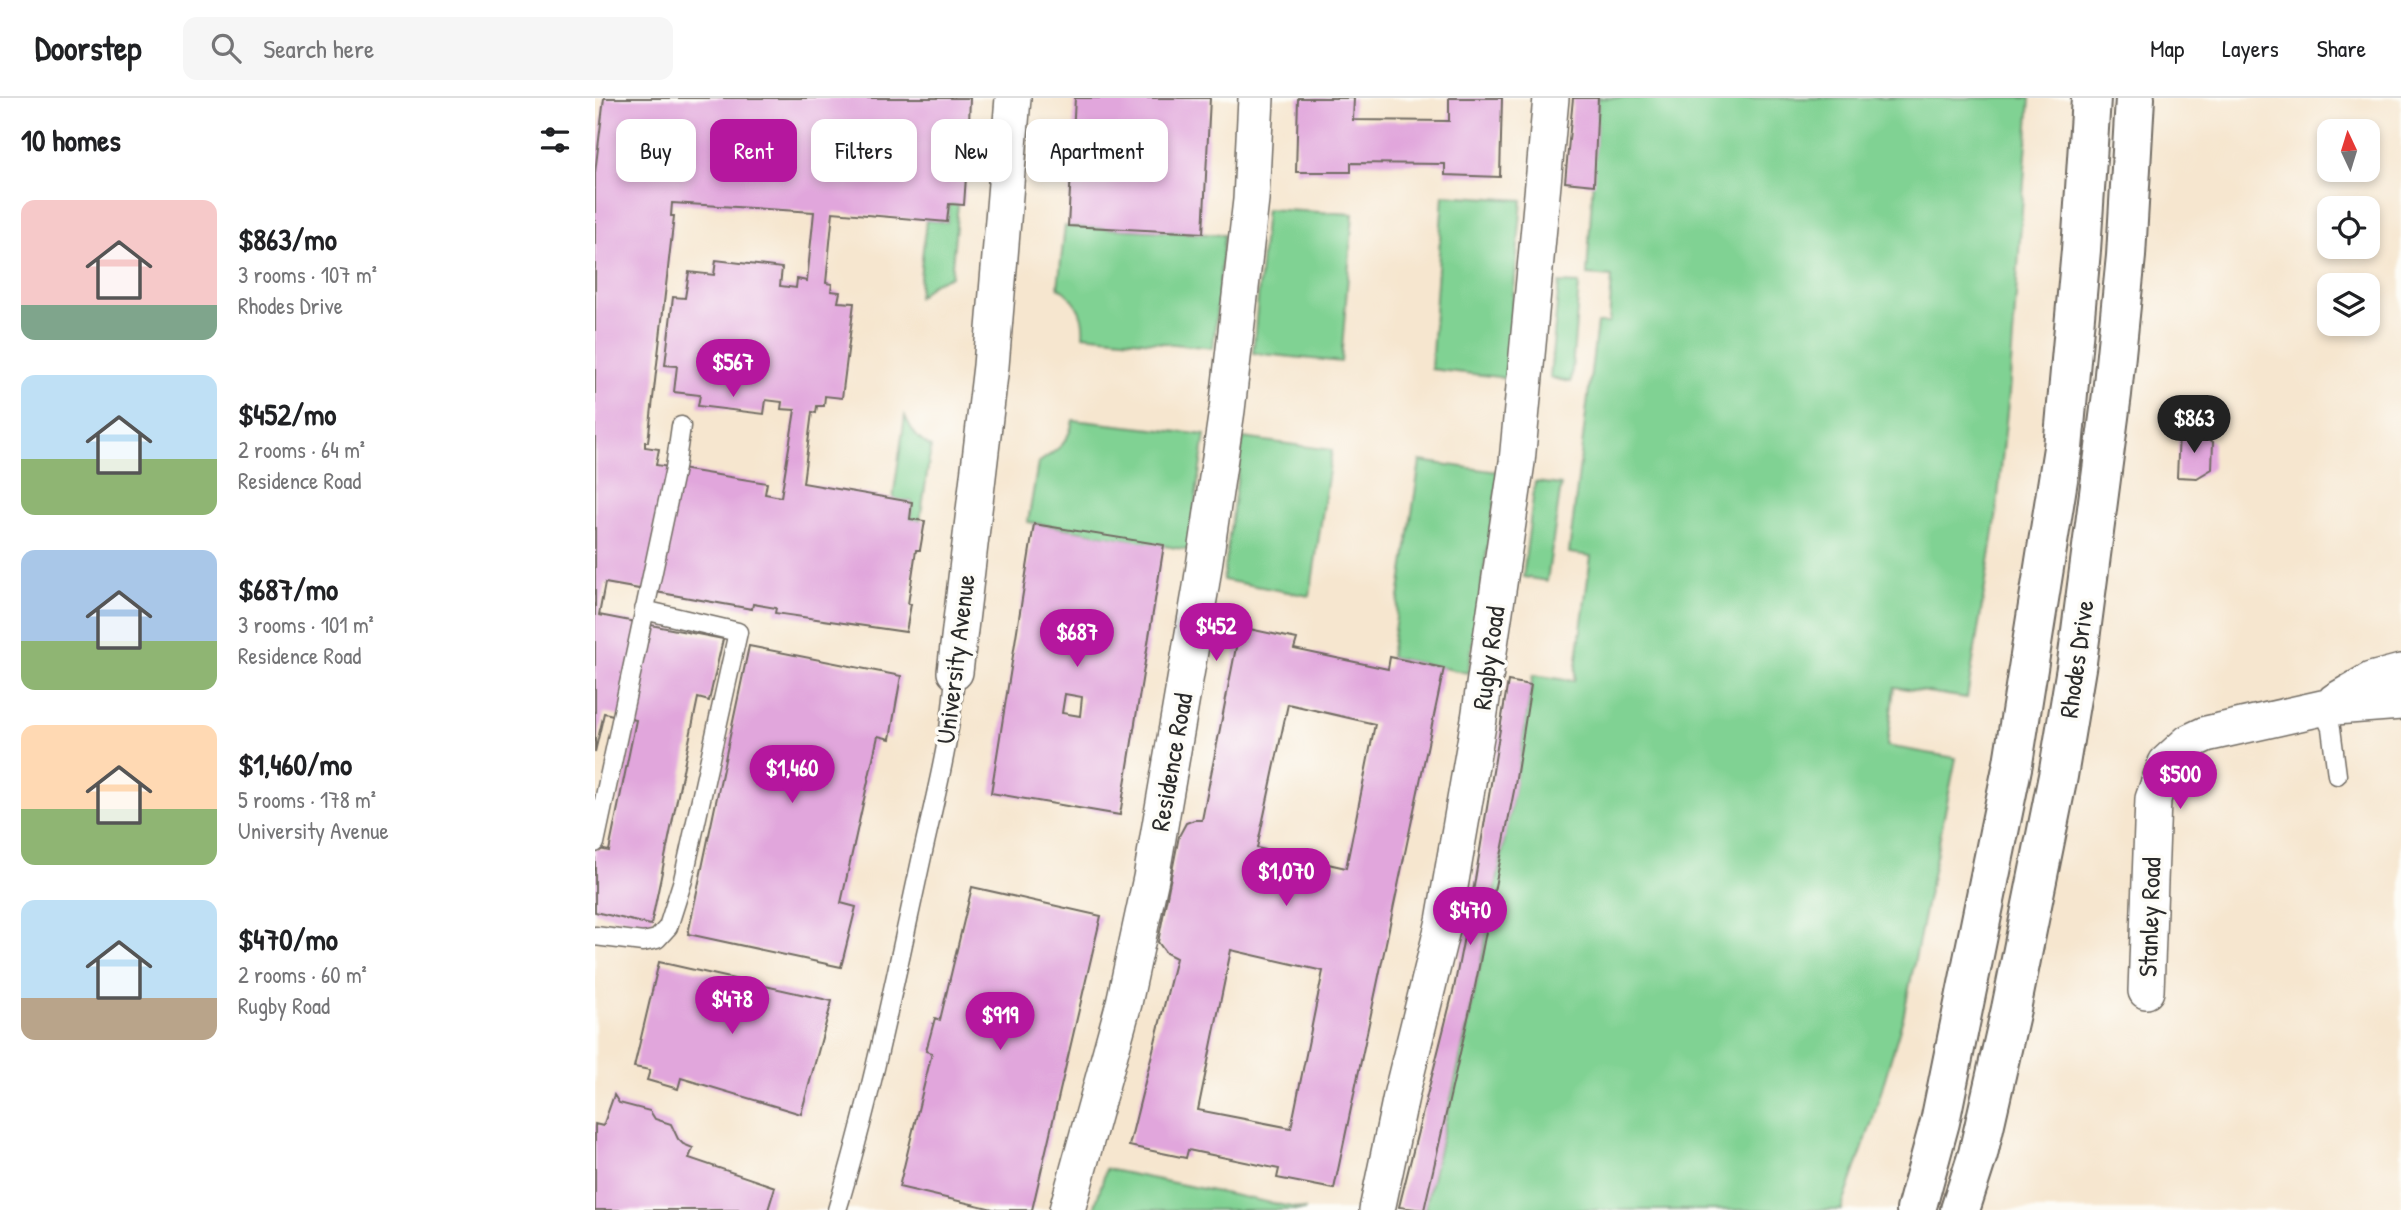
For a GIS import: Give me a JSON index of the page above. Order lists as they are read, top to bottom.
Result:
{
  "streets": {
    "highway": ["Rhodes Drive"],
    "street": [
      "Rugby Road",
      "University Avenue",
      "Residence Road",
      "Stanley Road"
    ]
  },
  "north": "top",
  "page": {
    "header": "Doorstep",
    "search": "Search here",
    "nav": ["Map", "Layers", "Share"],
    "heading": "10 homes",
    "chip": [
      "Buy",
      "Rent",
      "Filters",
      "New",
      "Apartment"
    ],
    "list": [
      {
        "name": "$863/mo",
        "note": "3 rooms · 107 m² · Rhodes Drive"
      },
      {
        "name": "$452/mo",
        "note": "2 rooms · 64 m² · Residence Road"
      },
      {
        "name": "$687/mo",
        "note": "3 rooms · 101 m² · Residence Road"
      },
      {
        "name": "$1,460/mo",
        "note": "5 rooms · 178 m² · University Avenue"
      },
      {
        "name": "$470/mo",
        "note": "2 rooms · 60 m² · Rugby Road"
      }
    ],
    "price": [
      "$567",
      "$863",
      "$452",
      "$687",
      "$1,460",
      "$500",
      "$1,070",
      "$470",
      "$478",
      "$919"
    ]
  }
}
